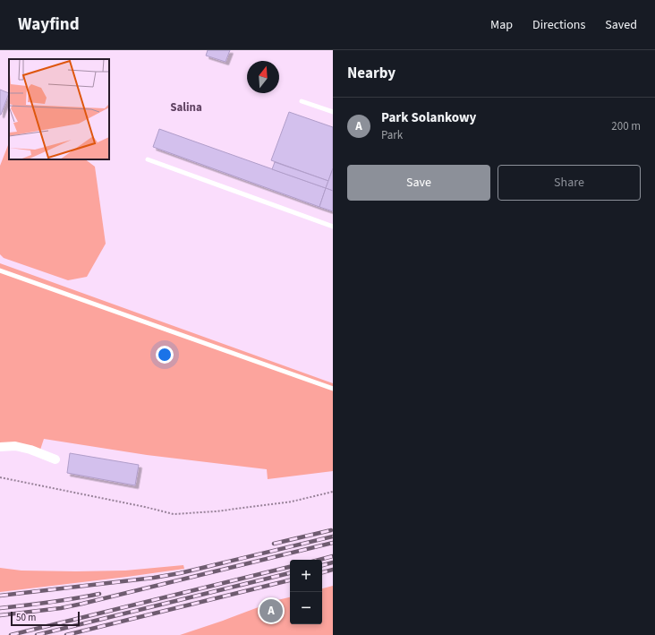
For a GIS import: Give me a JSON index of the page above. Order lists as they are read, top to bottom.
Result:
{
  "districts": ["Salina"],
  "scale_bar": "50 m",
  "north": "top",
  "page": {
    "header": "Wayfind",
    "nav": ["Map", "Directions", "Saved"],
    "heading": "Nearby",
    "list": [
      {
        "mark": "A",
        "name": "Park Solankowy",
        "note": "Park",
        "value": "200 m"
      }
    ],
    "buttons": ["Save", "Share"],
    "map_buttons": ["+", "−"],
    "pins": "A",
    "scale": "50 m"
  }
}
